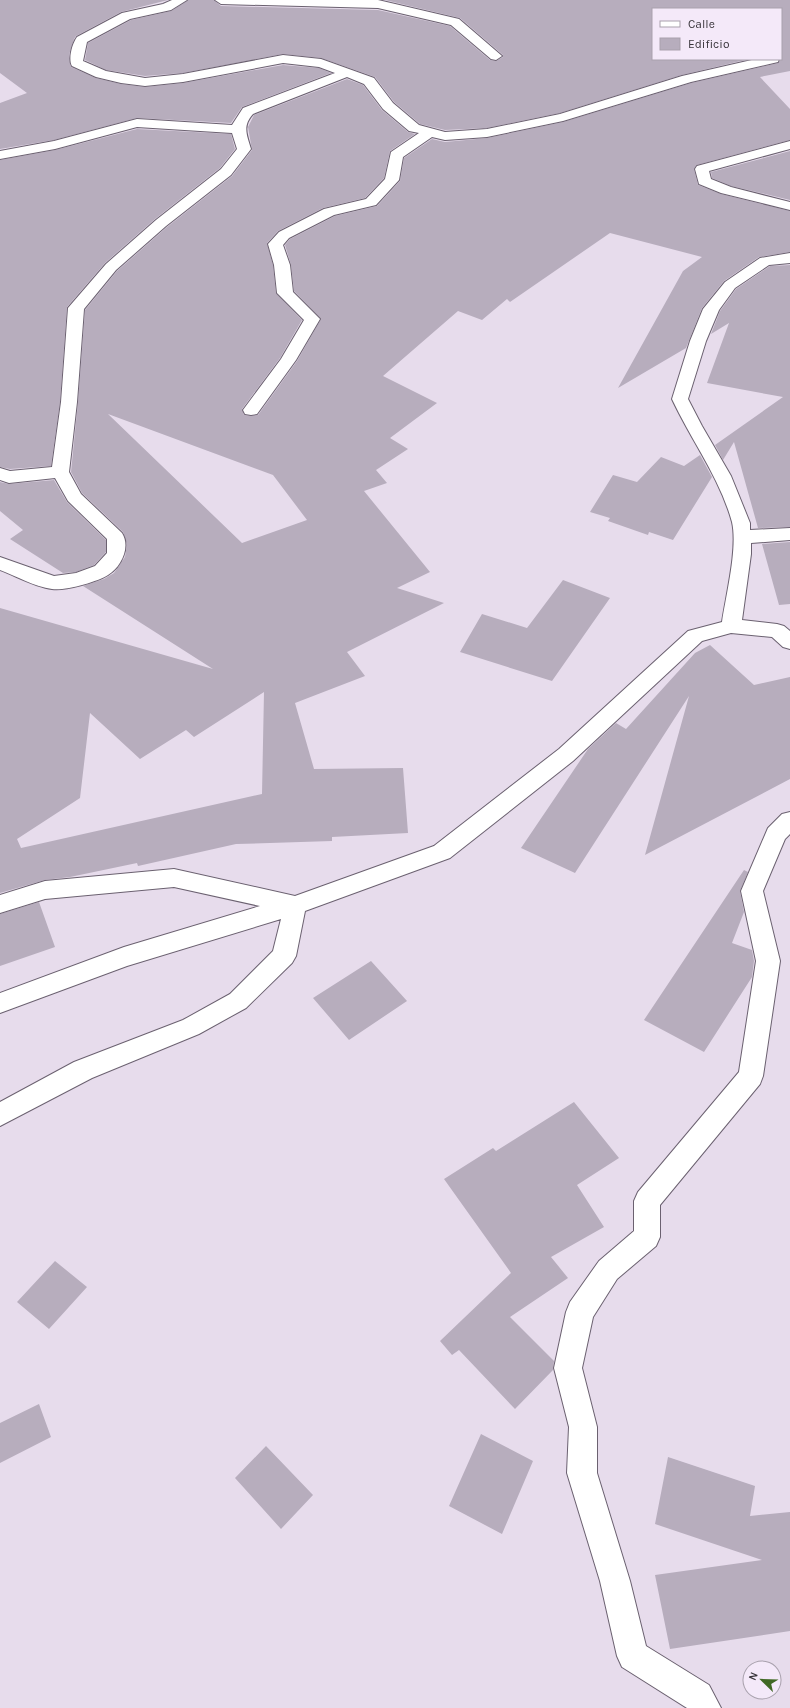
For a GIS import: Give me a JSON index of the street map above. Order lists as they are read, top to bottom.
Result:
{
  "legend": ["Calle", "Edificio"],
  "north": "top left"
}
